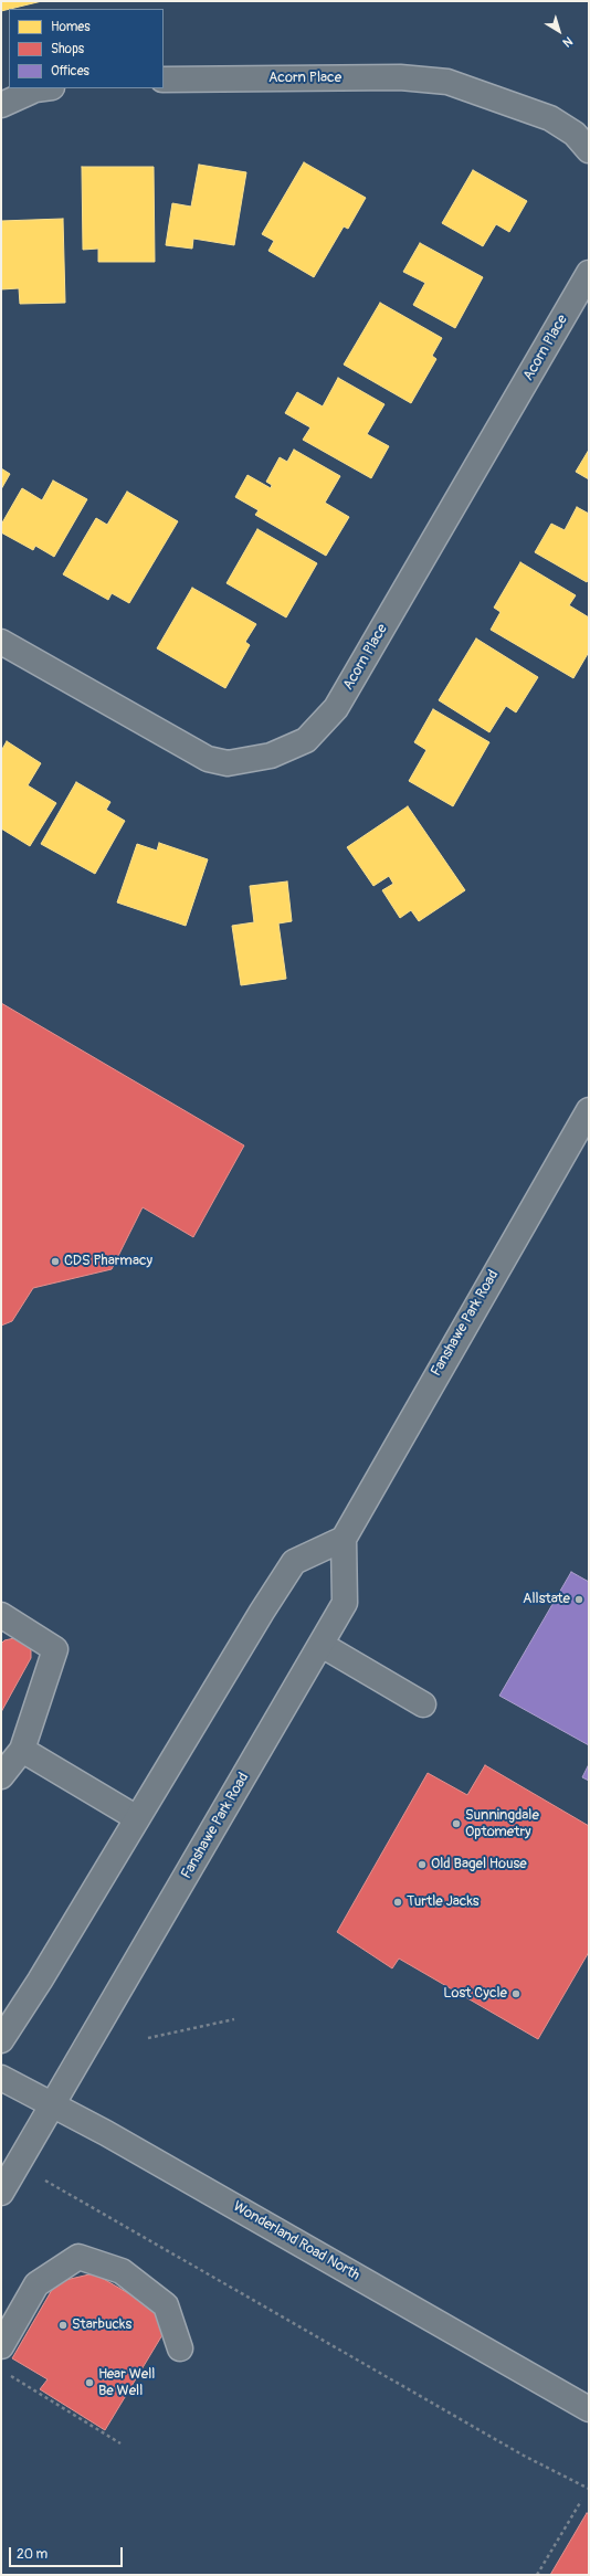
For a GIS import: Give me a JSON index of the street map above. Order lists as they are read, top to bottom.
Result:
{
  "streets": {
    "main road": ["Acorn Place", "Fanshawe Park Road", "Wonderland Road North"]
  },
  "crossings": [
    ["Fanshawe Park Road", "Wonderland Road North"]
  ],
  "places": [
    "CDS Pharmacy",
    "Allstate",
    "Sunningdale Optometry",
    "Old Bagel House",
    "Turtle Jacks",
    "Lost Cycle",
    "Starbucks",
    "Hear Well Be Well"
  ],
  "legend": ["Homes", "Shops", "Offices"],
  "scale_bar": "20 m",
  "north": "bottom right"
}
